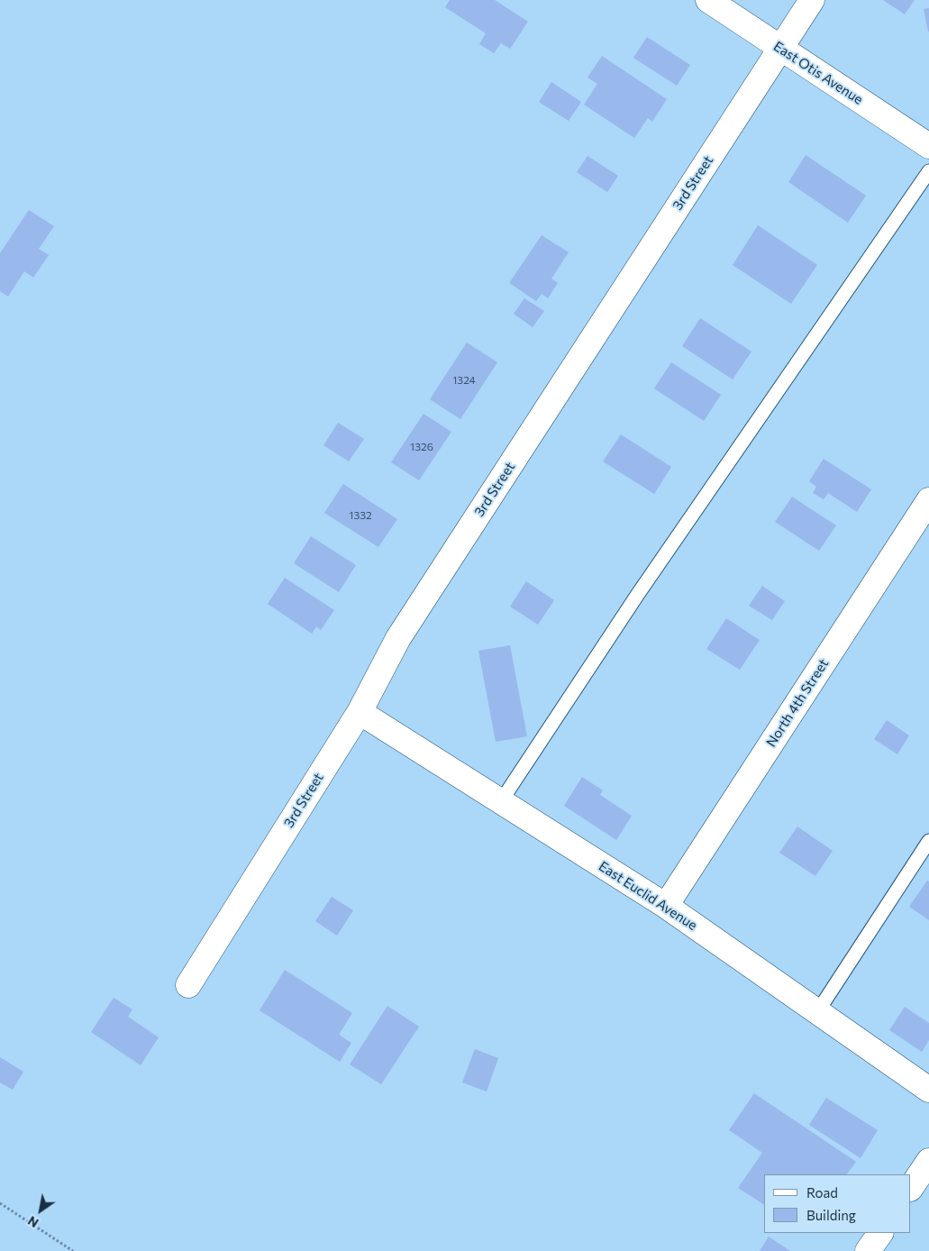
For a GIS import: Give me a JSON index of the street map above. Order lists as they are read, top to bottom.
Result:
{
  "streets": {
    "street": [
      "East Otis Avenue",
      "3rd Street",
      "North 4th Street",
      "East Euclid Avenue"
    ]
  },
  "crossings": [
    ["East Otis Avenue", "3rd Street"],
    ["3rd Street", "East Euclid Avenue"],
    ["North 4th Street", "East Euclid Avenue"]
  ],
  "house_numbers": ["1324", "1326", "1332"],
  "legend": ["Road", "Building"],
  "north": "bottom left"
}
